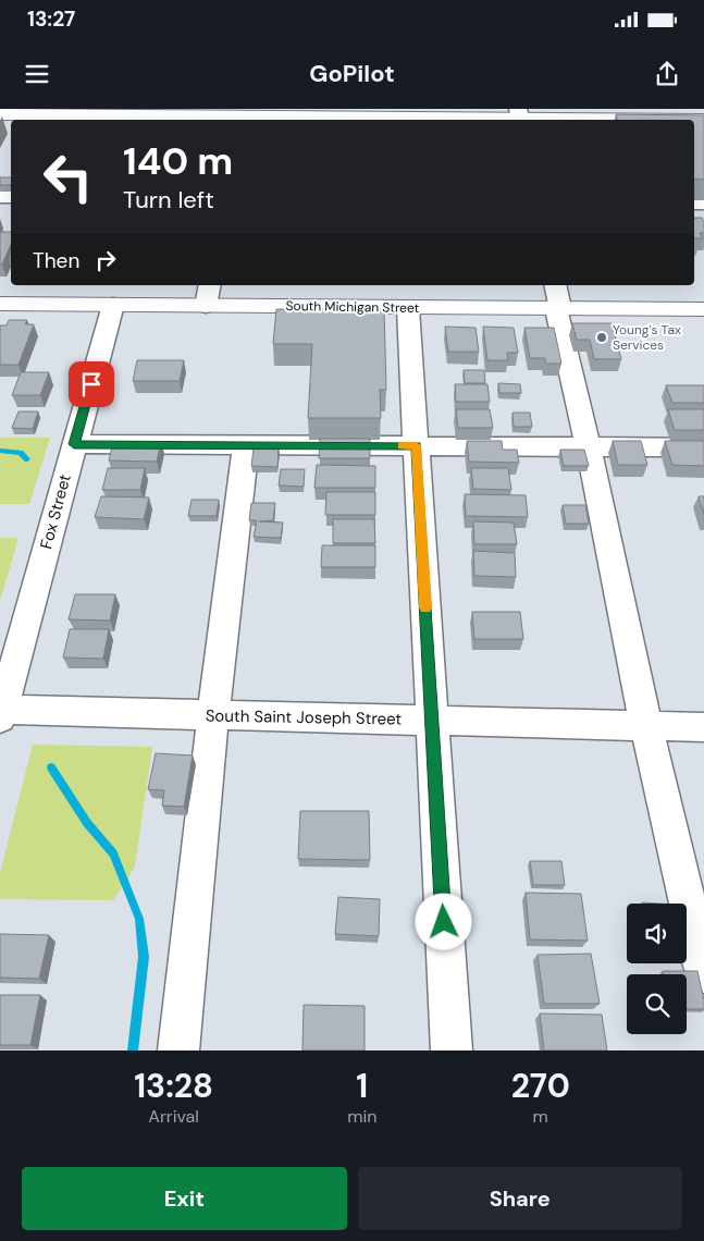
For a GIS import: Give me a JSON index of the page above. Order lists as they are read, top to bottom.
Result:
{
  "streets": {
    "main road": ["South Michigan Street"],
    "street": ["Fox Street", "South Saint Joseph Street"]
  },
  "crossings": [
    ["South Michigan Street", "Fox Street"],
    ["Fox Street", "South Saint Joseph Street"]
  ],
  "places": ["Young's Tax Services"],
  "page": {
    "status": "13:27",
    "header": "GoPilot",
    "turn": ["140 m", "Turn left"],
    "then": "Then",
    "eta": [
      "13:28",
      "Arrival",
      "1",
      "min",
      "270",
      "m"
    ],
    "buttons": ["Exit", "Share"]
  }
}
